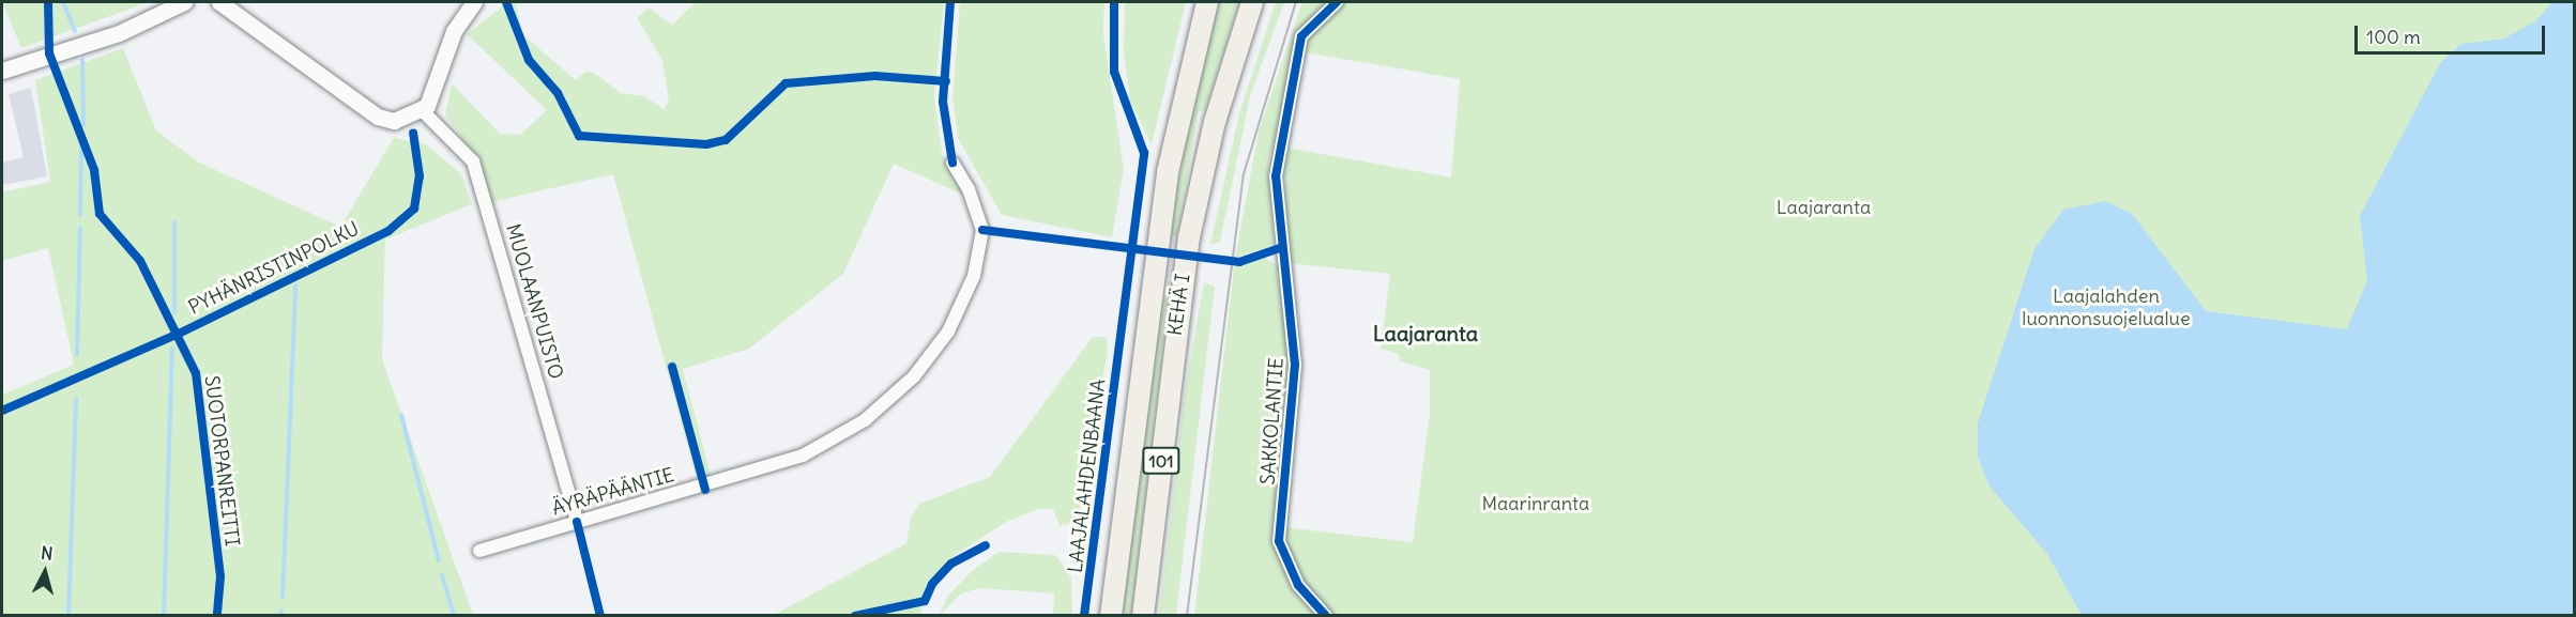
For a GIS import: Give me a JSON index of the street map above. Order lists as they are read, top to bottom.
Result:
{
  "streets": {
    "highway": ["KEHÄ I", "101"],
    "street": ["MUOLAANPUISTO", "SAKKOLANTIE", "ÄYRÄPÄÄNTIE"],
    "cycle path": ["PYHÄNRISTINPOLKU", "SUOTORPANREITTI", "LAAJALAHDENBAANA"]
  },
  "crossings": [
    ["MUOLAANPUISTO", "ÄYRÄPÄÄNTIE"]
  ],
  "districts": ["Laajaranta"],
  "parks": ["Laajaranta", "Laajalahden luonnonsuojelualue", "Maarinranta"],
  "scale_bar": "100 m",
  "north": "top"
}
